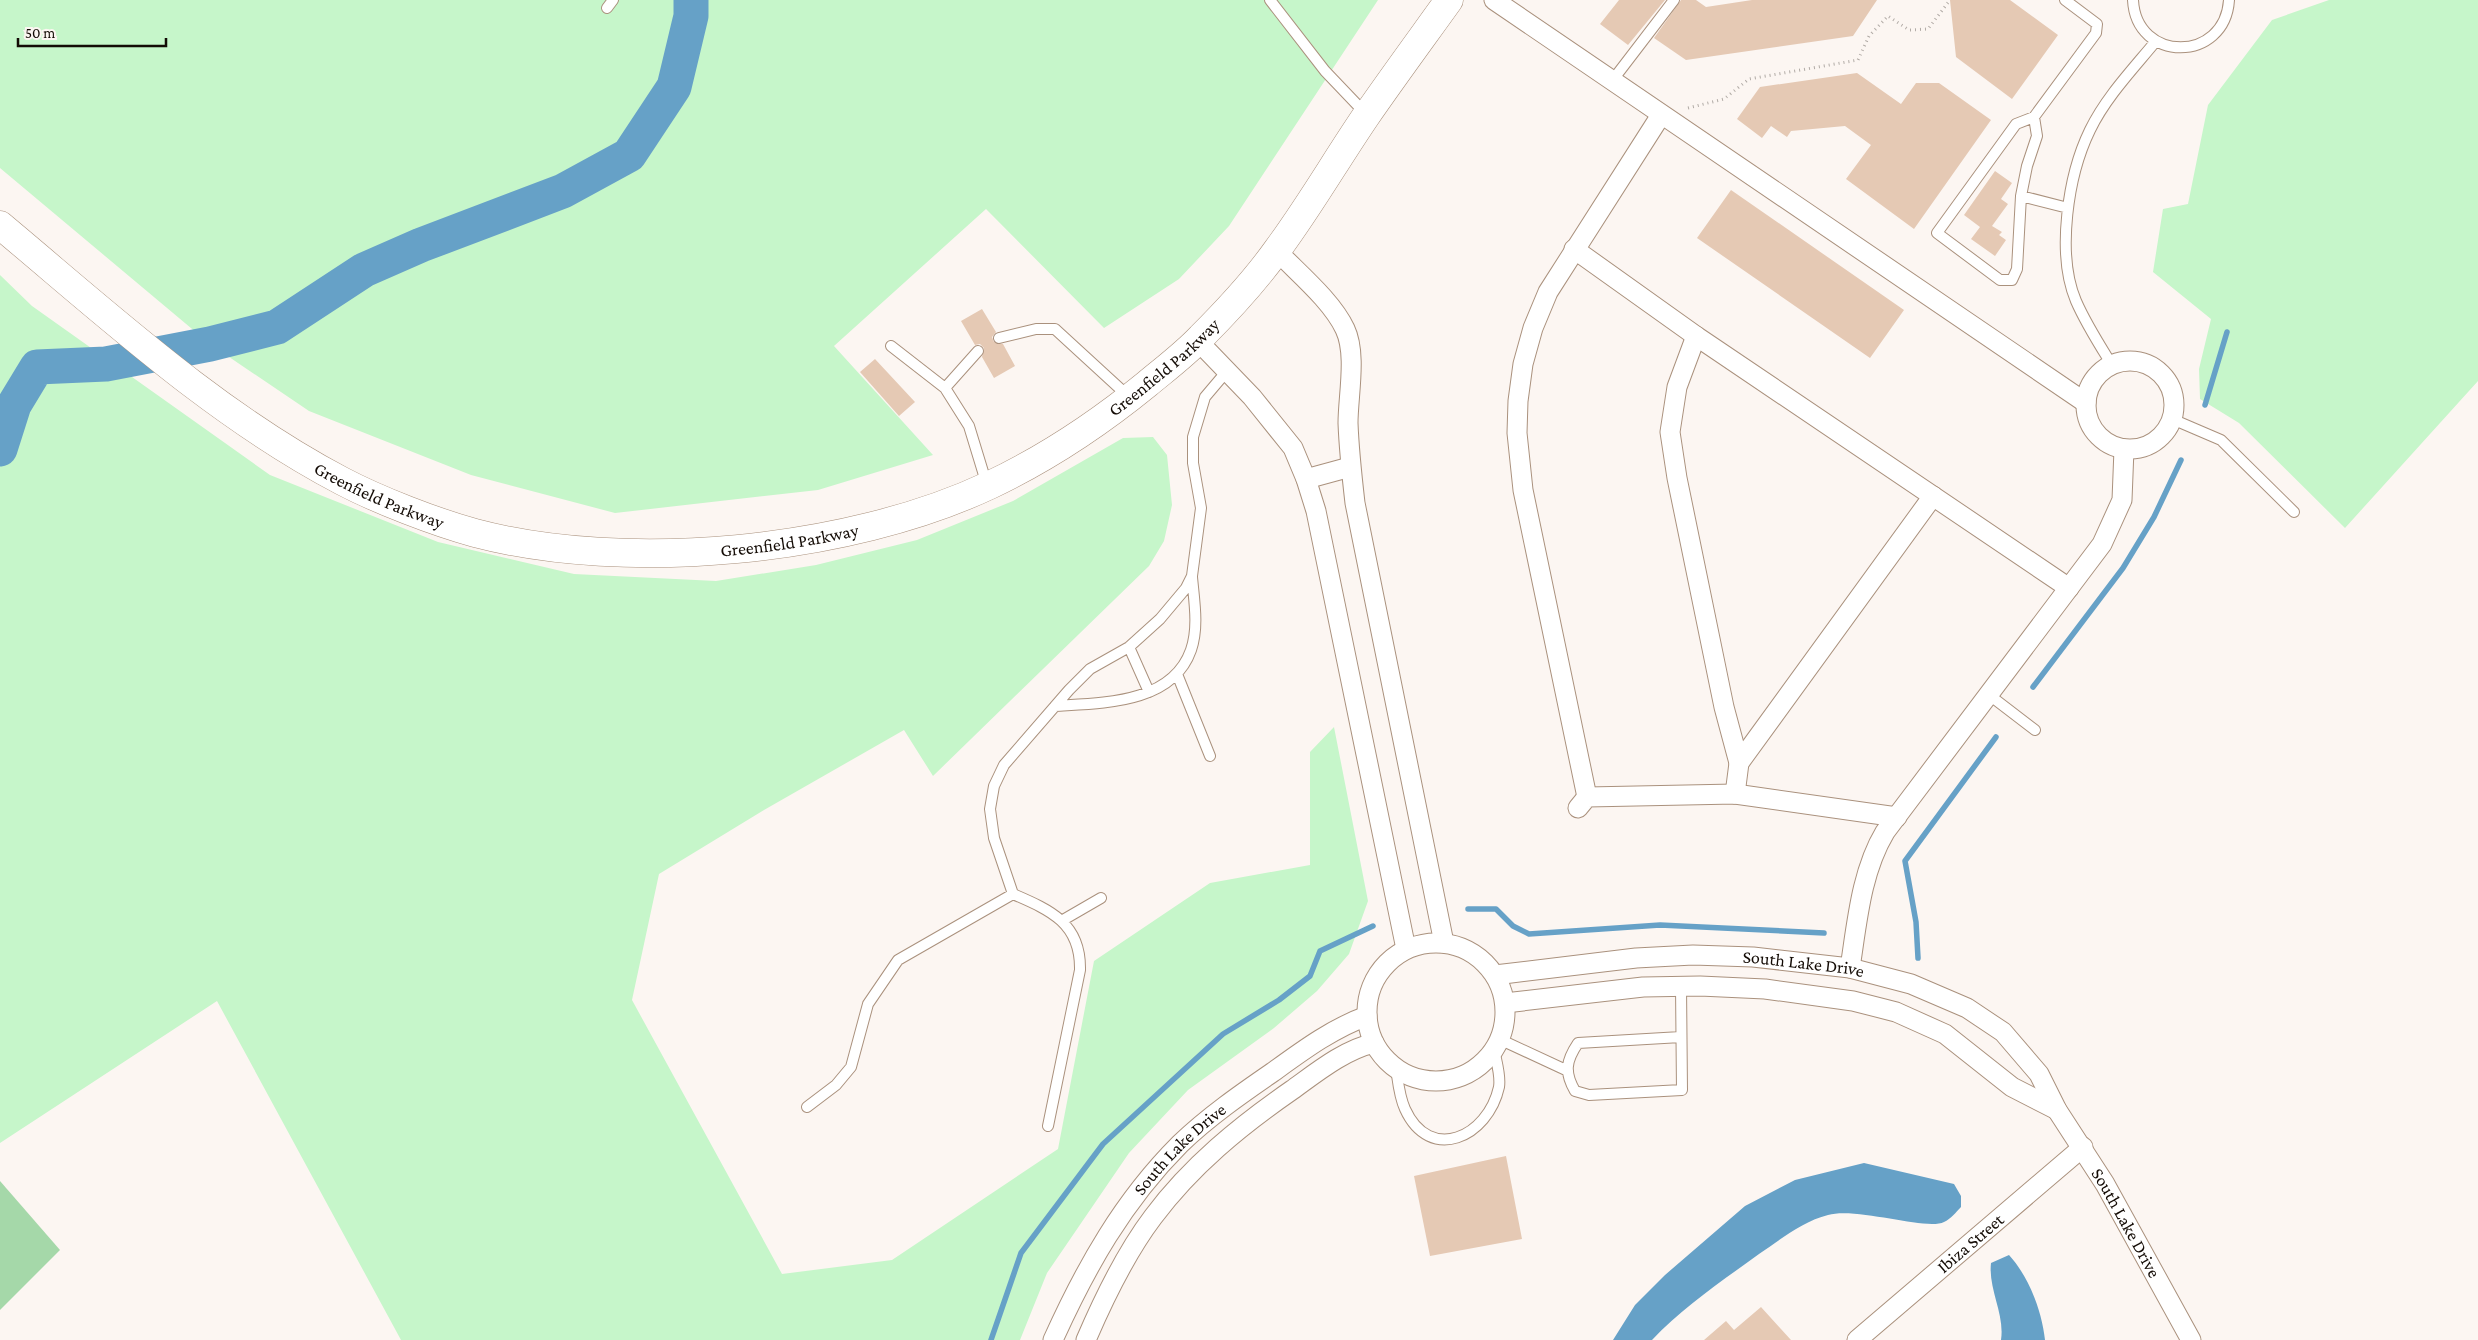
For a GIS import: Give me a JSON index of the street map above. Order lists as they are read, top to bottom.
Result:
{
  "streets": {
    "main road": ["Greenfield Parkway"],
    "street": ["South Lake Drive", "Ibiza Street"]
  },
  "crossings": [
    ["South Lake Drive", "Ibiza Street"]
  ],
  "scale_bar": "50 m"
}
